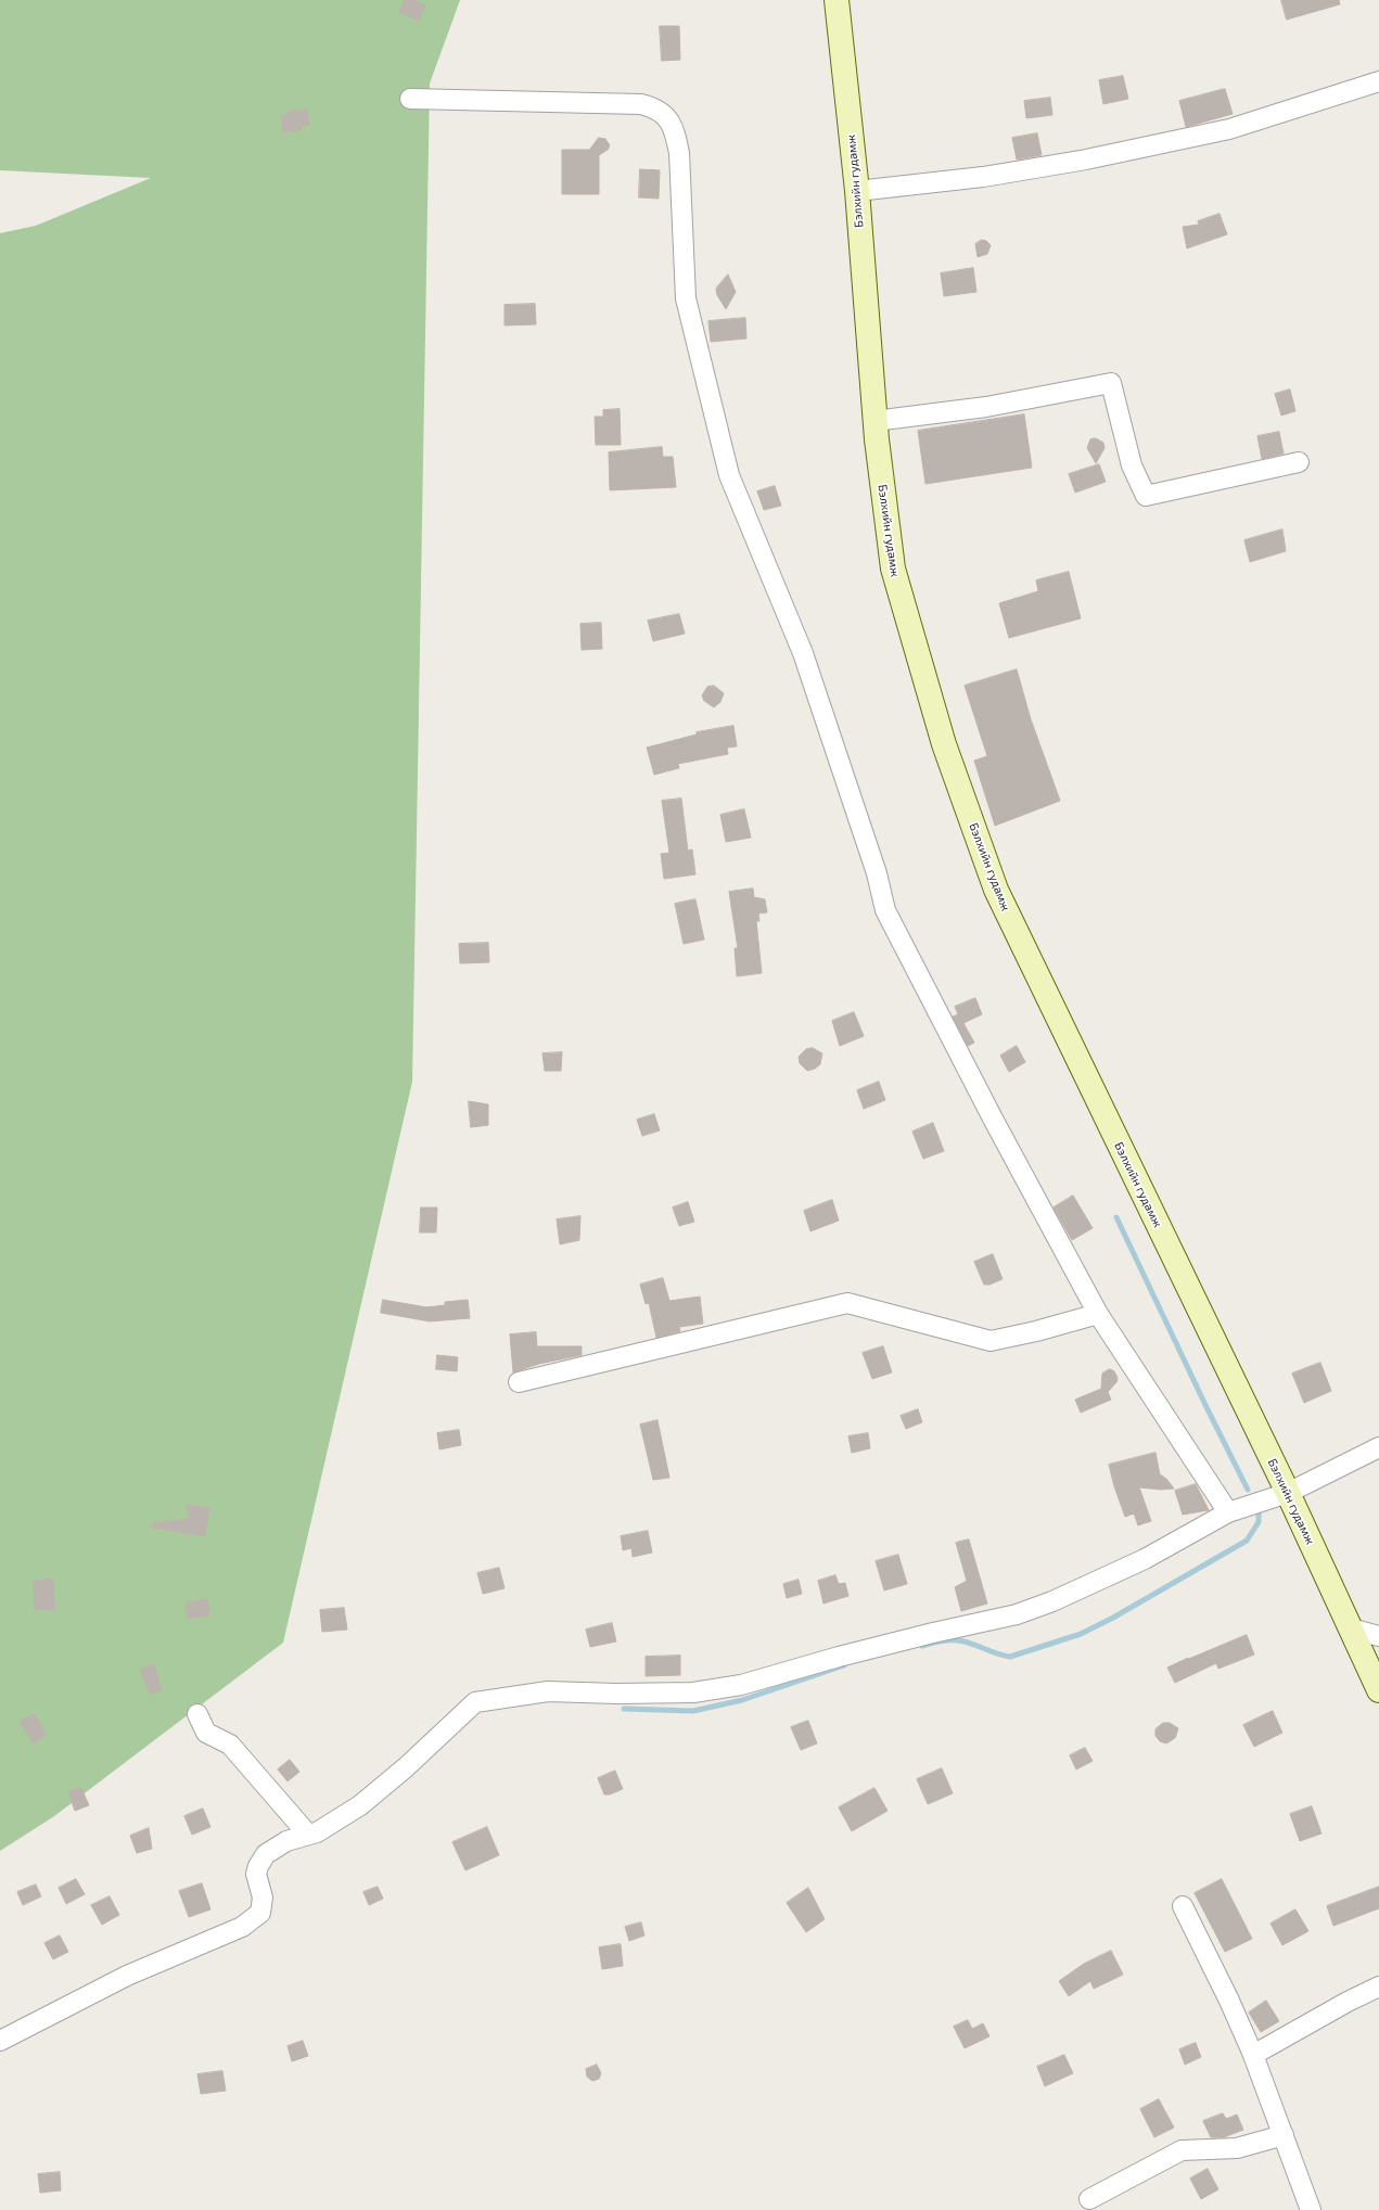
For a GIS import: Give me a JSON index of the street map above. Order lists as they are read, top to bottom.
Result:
{
  "streets": {
    "main road": ["Бэлхийн гудамж"]
  }
}
